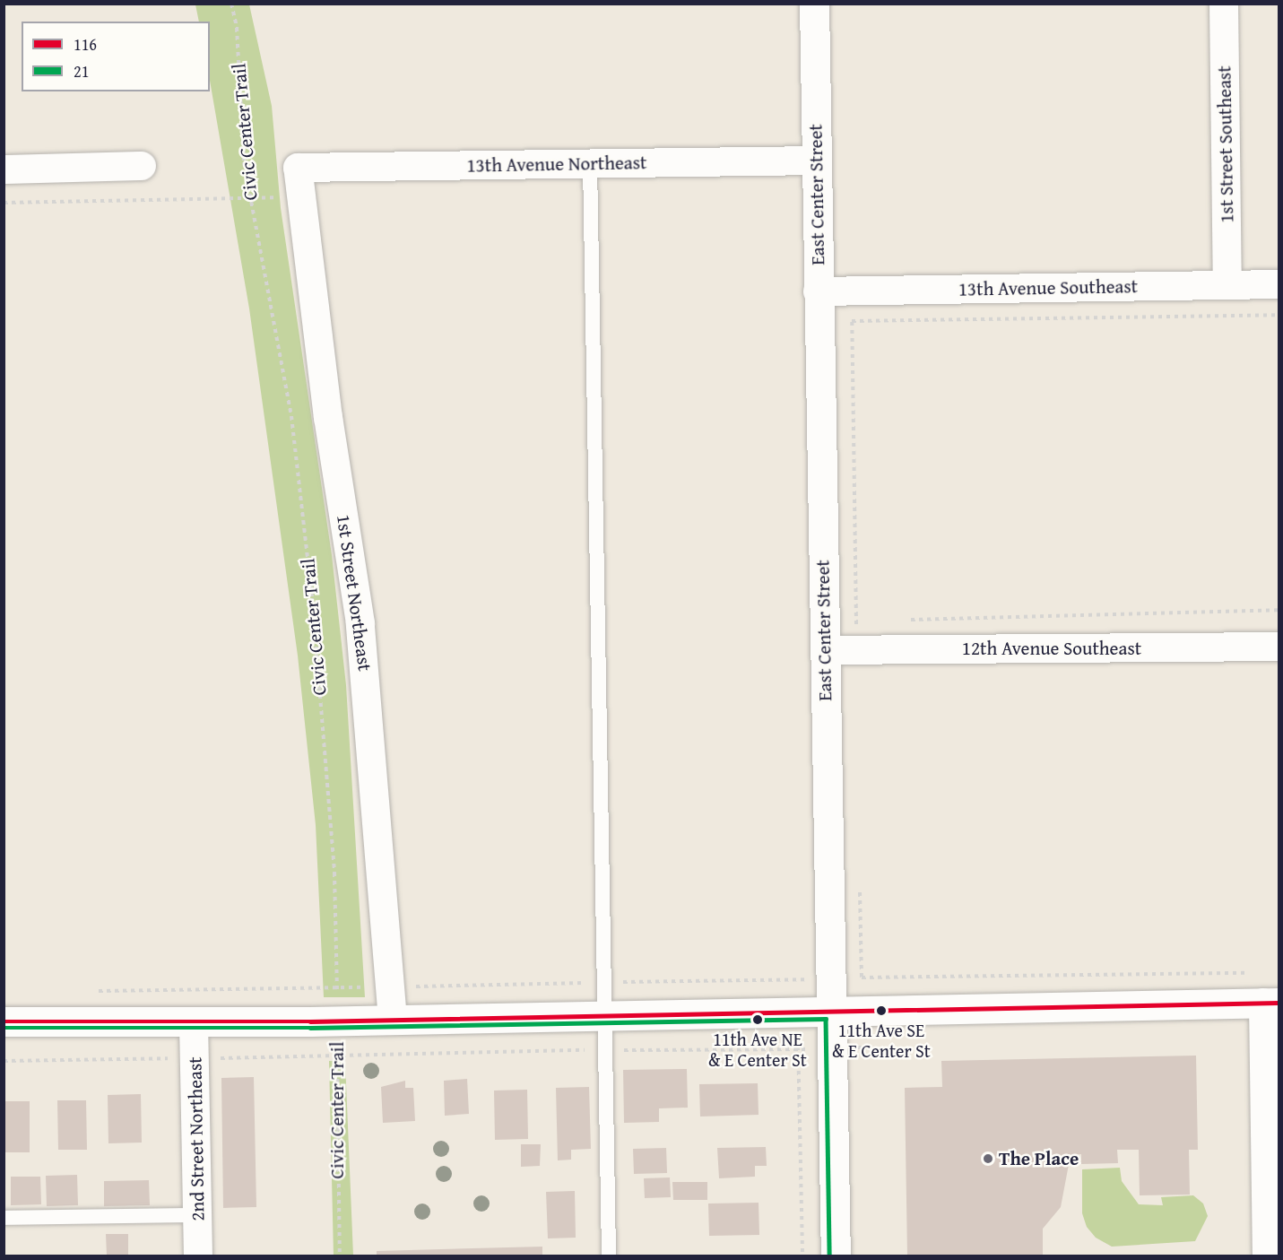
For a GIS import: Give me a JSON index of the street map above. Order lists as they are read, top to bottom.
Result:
{
  "streets": {
    "main road": ["East Center Street"],
    "street": [
      "1st Street Southeast",
      "13th Avenue Northeast",
      "13th Avenue Southeast",
      "1st Street Northeast",
      "12th Avenue Southeast",
      "2nd Street Northeast"
    ],
    "path": ["Civic Center Trail"]
  },
  "crossings": [
    ["1st Street Southeast", "13th Avenue Southeast"],
    ["13th Avenue Northeast", "East Center Street"],
    ["13th Avenue Northeast", "1st Street Northeast"],
    ["East Center Street", "13th Avenue Southeast"],
    ["East Center Street", "12th Avenue Southeast"]
  ],
  "places": ["11th Ave SE & E Center St", "11th Ave NE & E Center St", "The Place"],
  "lines": ["transit line 116", "transit line 21"],
  "legend": ["116", "21"]
}
